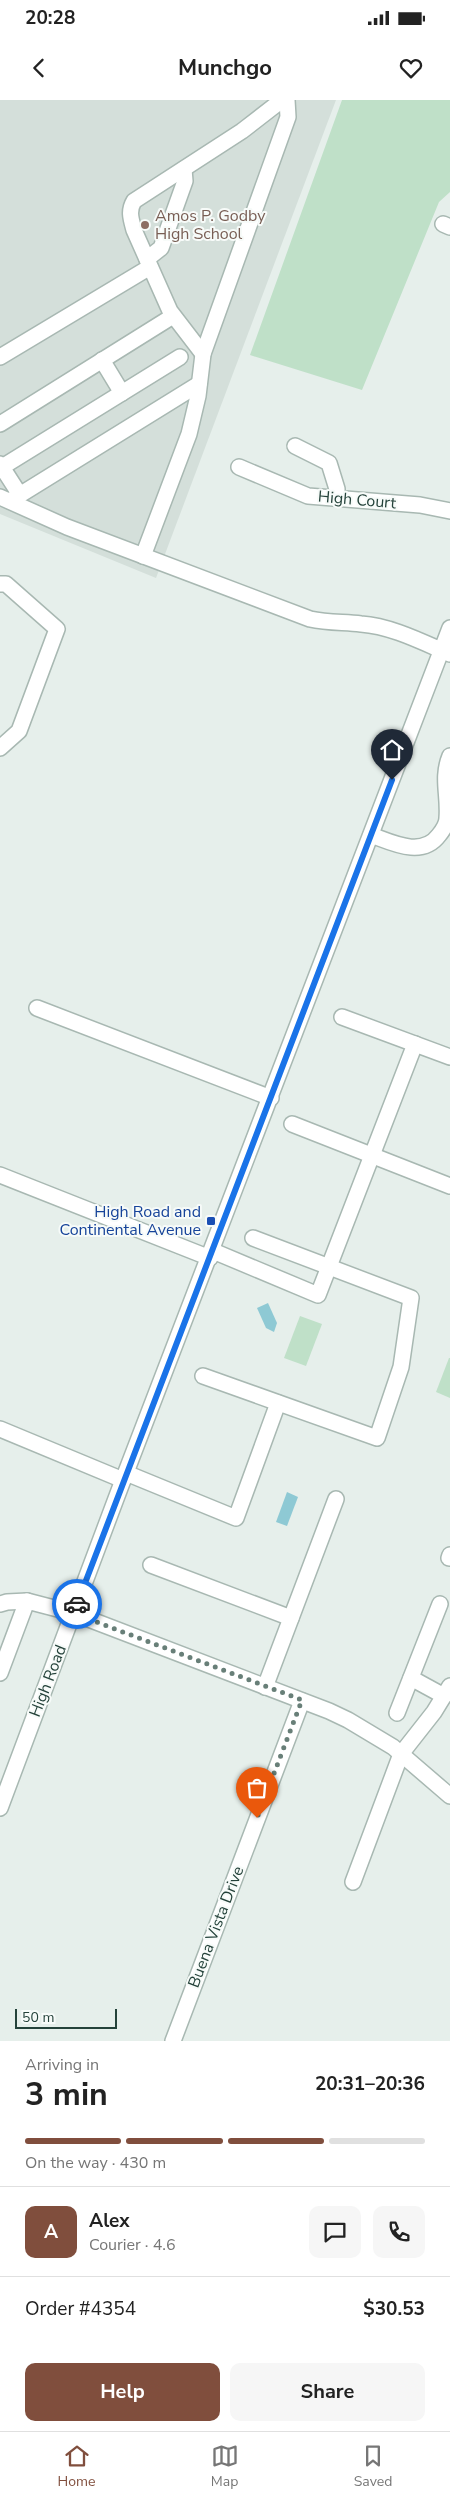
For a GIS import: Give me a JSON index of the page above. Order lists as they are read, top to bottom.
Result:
{
  "streets": {
    "street": ["High Court", "High Road", "Buena Vista Drive"]
  },
  "places": {
    "other": ["Amos P. Godby High School"],
    "transit": ["High Road and Continental Avenue"]
  },
  "scale_bar": "50 m",
  "page": {
    "status": "20:28",
    "header": "Munchgo",
    "scale": "50 m",
    "heading": ["3 min", "Arriving in", "20:31–20:36"],
    "panel": [
      "Alex",
      "Courier · 4.6",
      "Order #4354",
      "$30.53"
    ],
    "bar": "On the way · 430 m",
    "round": "A",
    "buttons": ["Help", "Share"],
    "tabs": ["Home", "Map", "Saved"]
  }
}
